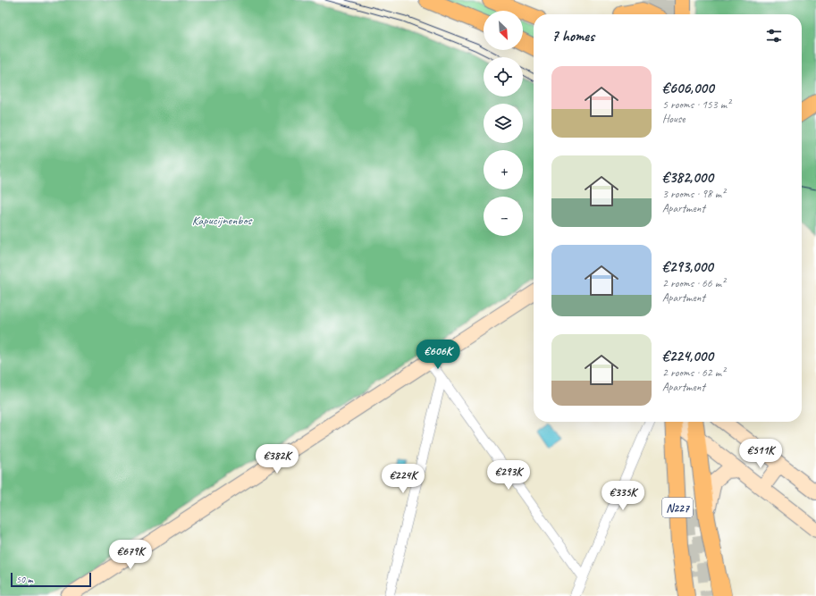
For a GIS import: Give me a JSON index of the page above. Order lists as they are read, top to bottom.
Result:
{
  "streets": {
    "main road": ["N227"]
  },
  "parks": ["Kapucijnenbos"],
  "scale_bar": "50 m",
  "north": "bottom right",
  "page": {
    "map_buttons": ["+", "−"],
    "heading": "7 homes",
    "list": [
      {
        "name": "€606,000",
        "note": "5 rooms · 153 m² · House"
      },
      {
        "name": "€382,000",
        "note": "3 rooms · 98 m² · Apartment"
      },
      {
        "name": "€293,000",
        "note": "2 rooms · 66 m² · Apartment"
      },
      {
        "name": "€224,000",
        "note": "2 rooms · 62 m² · Apartment"
      }
    ],
    "price": [
      "€606K",
      "€511K",
      "€382K",
      "€293K",
      "€224K",
      "€335K",
      "€679K"
    ],
    "scale": "50 m"
  }
}
